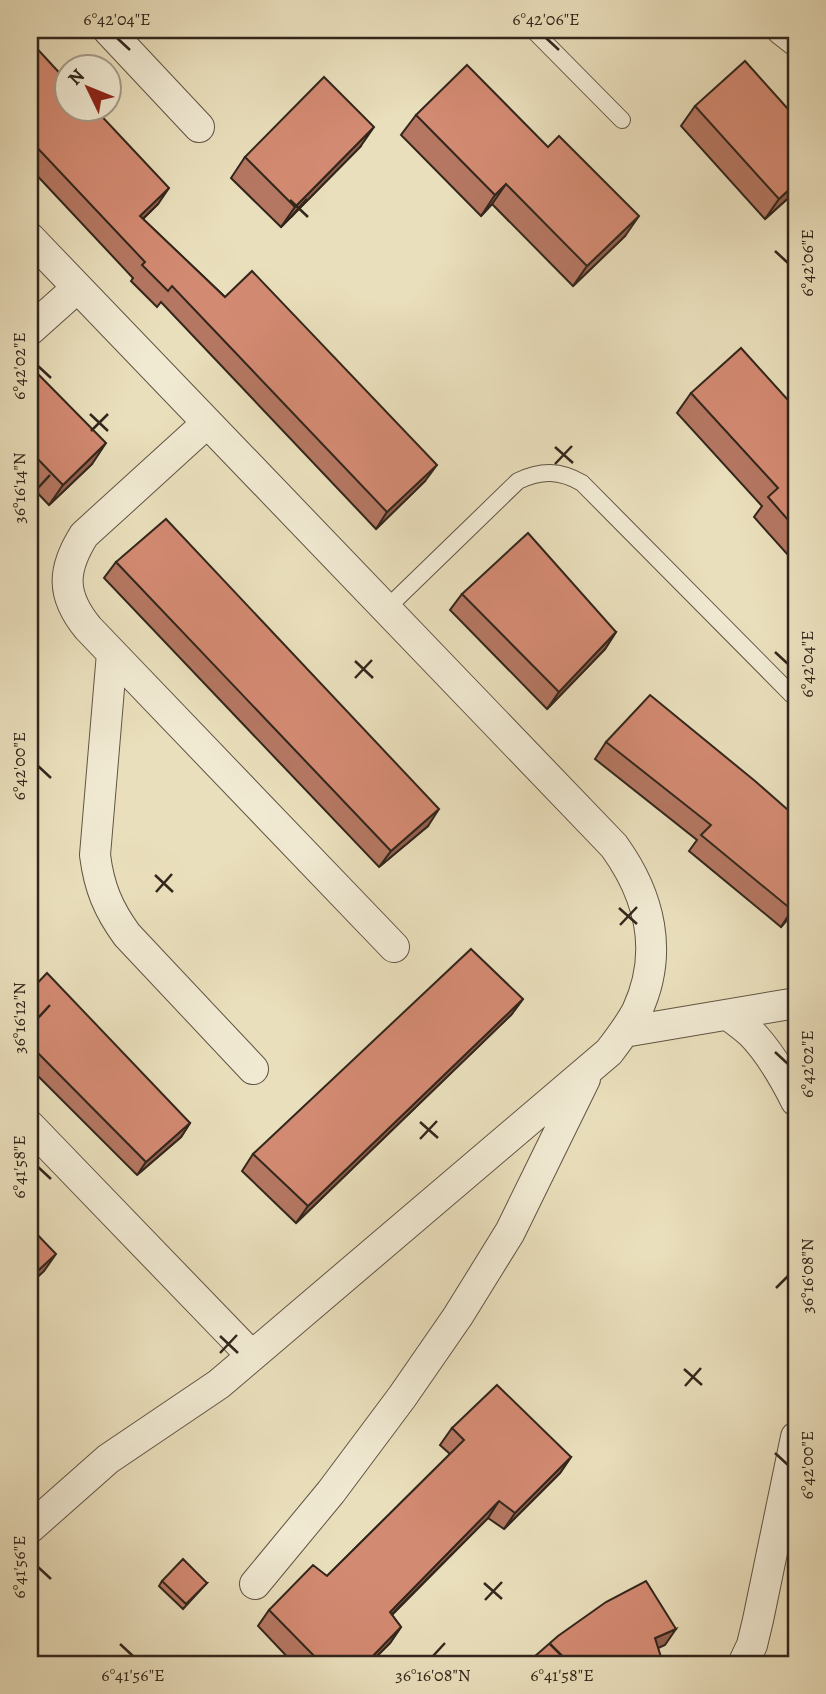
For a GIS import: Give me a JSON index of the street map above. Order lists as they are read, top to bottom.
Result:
{
  "north": "top left",
  "coordinates": [
    "6°42'04\"E",
    "6°42'06\"E",
    "6°42'02\"E",
    "36°16'14\"N",
    "6°42'00\"E",
    "36°16'12\"N",
    "6°41'58\"E",
    "36°16'08\"N",
    "6°41'56\"E"
  ]
}
